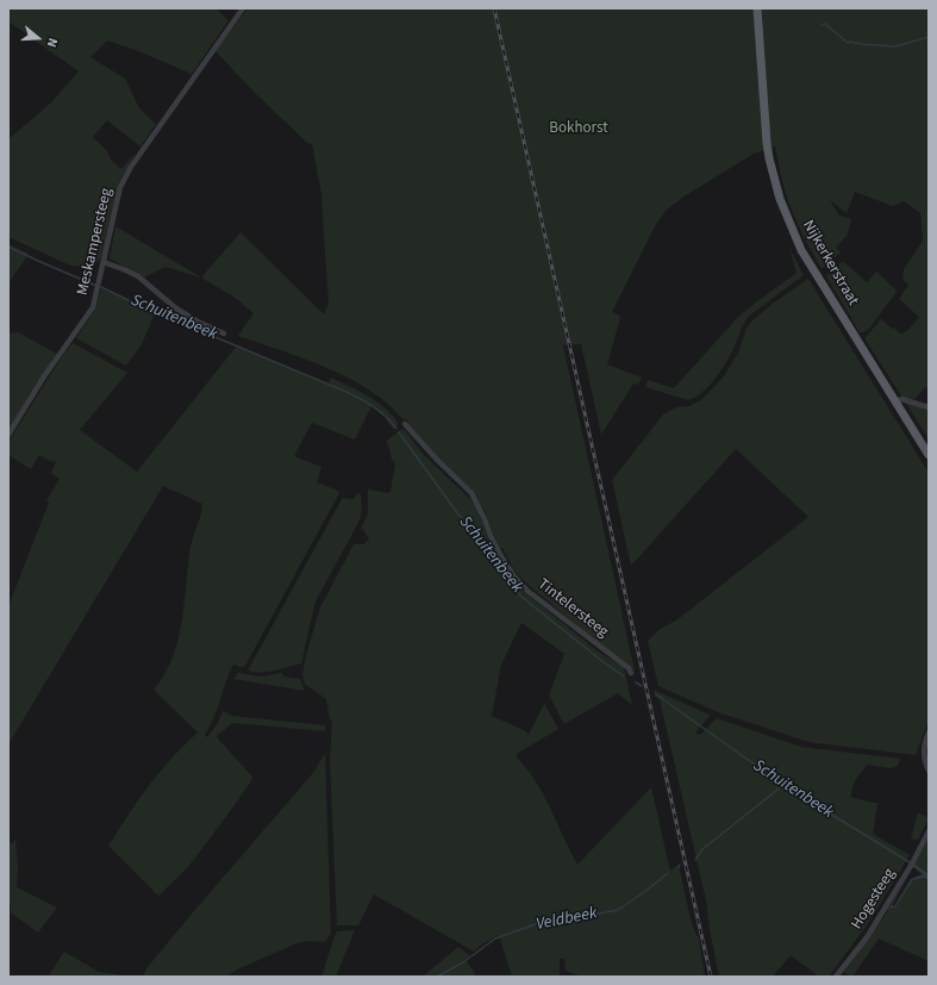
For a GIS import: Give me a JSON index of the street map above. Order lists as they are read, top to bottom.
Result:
{
  "streets": {
    "main road": ["Nijkerkerstraat"],
    "street": ["Meskampersteeg", "Tintelersteeg", "Hogesteeg"]
  },
  "water": ["Schuitenbeek", "Veldbeek"],
  "parks": ["Bokhorst"],
  "north": "right"
}
